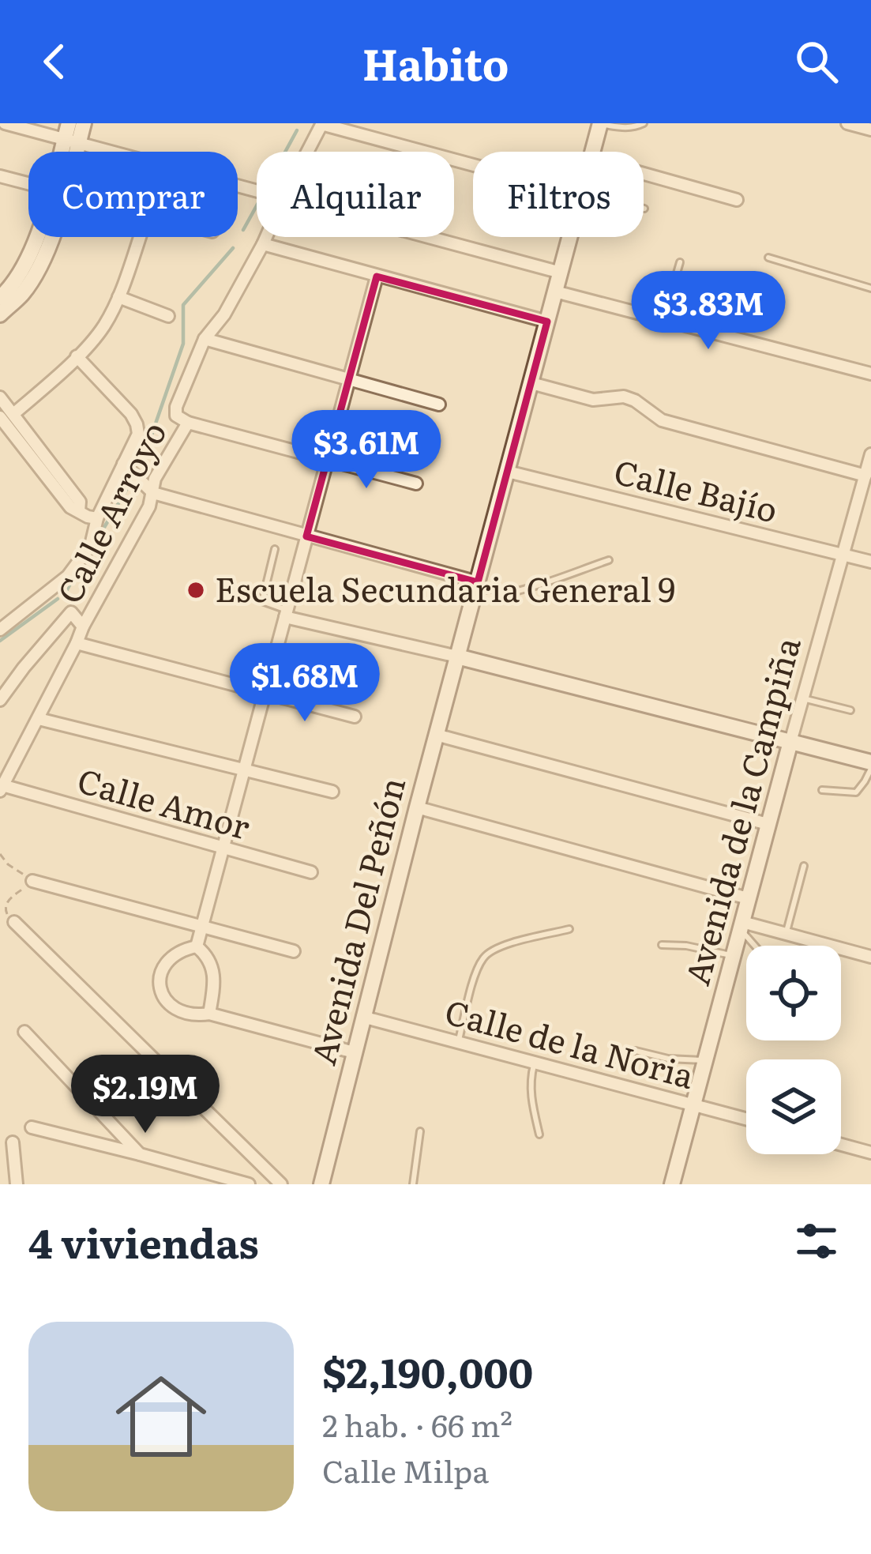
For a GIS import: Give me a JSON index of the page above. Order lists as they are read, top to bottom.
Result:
{
  "streets": {
    "street": [
      "Calle Bajío",
      "Calle Arroyo",
      "Calle Amor",
      "Avenida de la Campiña",
      "Avenida Del Peñón",
      "Calle de la Noria"
    ]
  },
  "crossings": [
    ["Calle Bajío", "Avenida de la Campiña"],
    ["Calle Bajío", "Avenida Del Peñón"],
    ["Calle Arroyo", "Calle Amor"],
    ["Avenida de la Campiña", "Calle de la Noria"],
    ["Avenida Del Peñón", "Calle de la Noria"]
  ],
  "places": ["Escuela Secundaria General 9"],
  "page": {
    "header": "Habito",
    "chip": ["Comprar", "Alquilar", "Filtros"],
    "price": [
      "$3.83M",
      "$3.61M",
      "$1.68M",
      "$2.19M"
    ],
    "heading": "4 viviendas",
    "list": [
      {
        "name": "$2,190,000",
        "note": "2 hab. · 66 m² · Calle Milpa"
      }
    ]
  }
}
